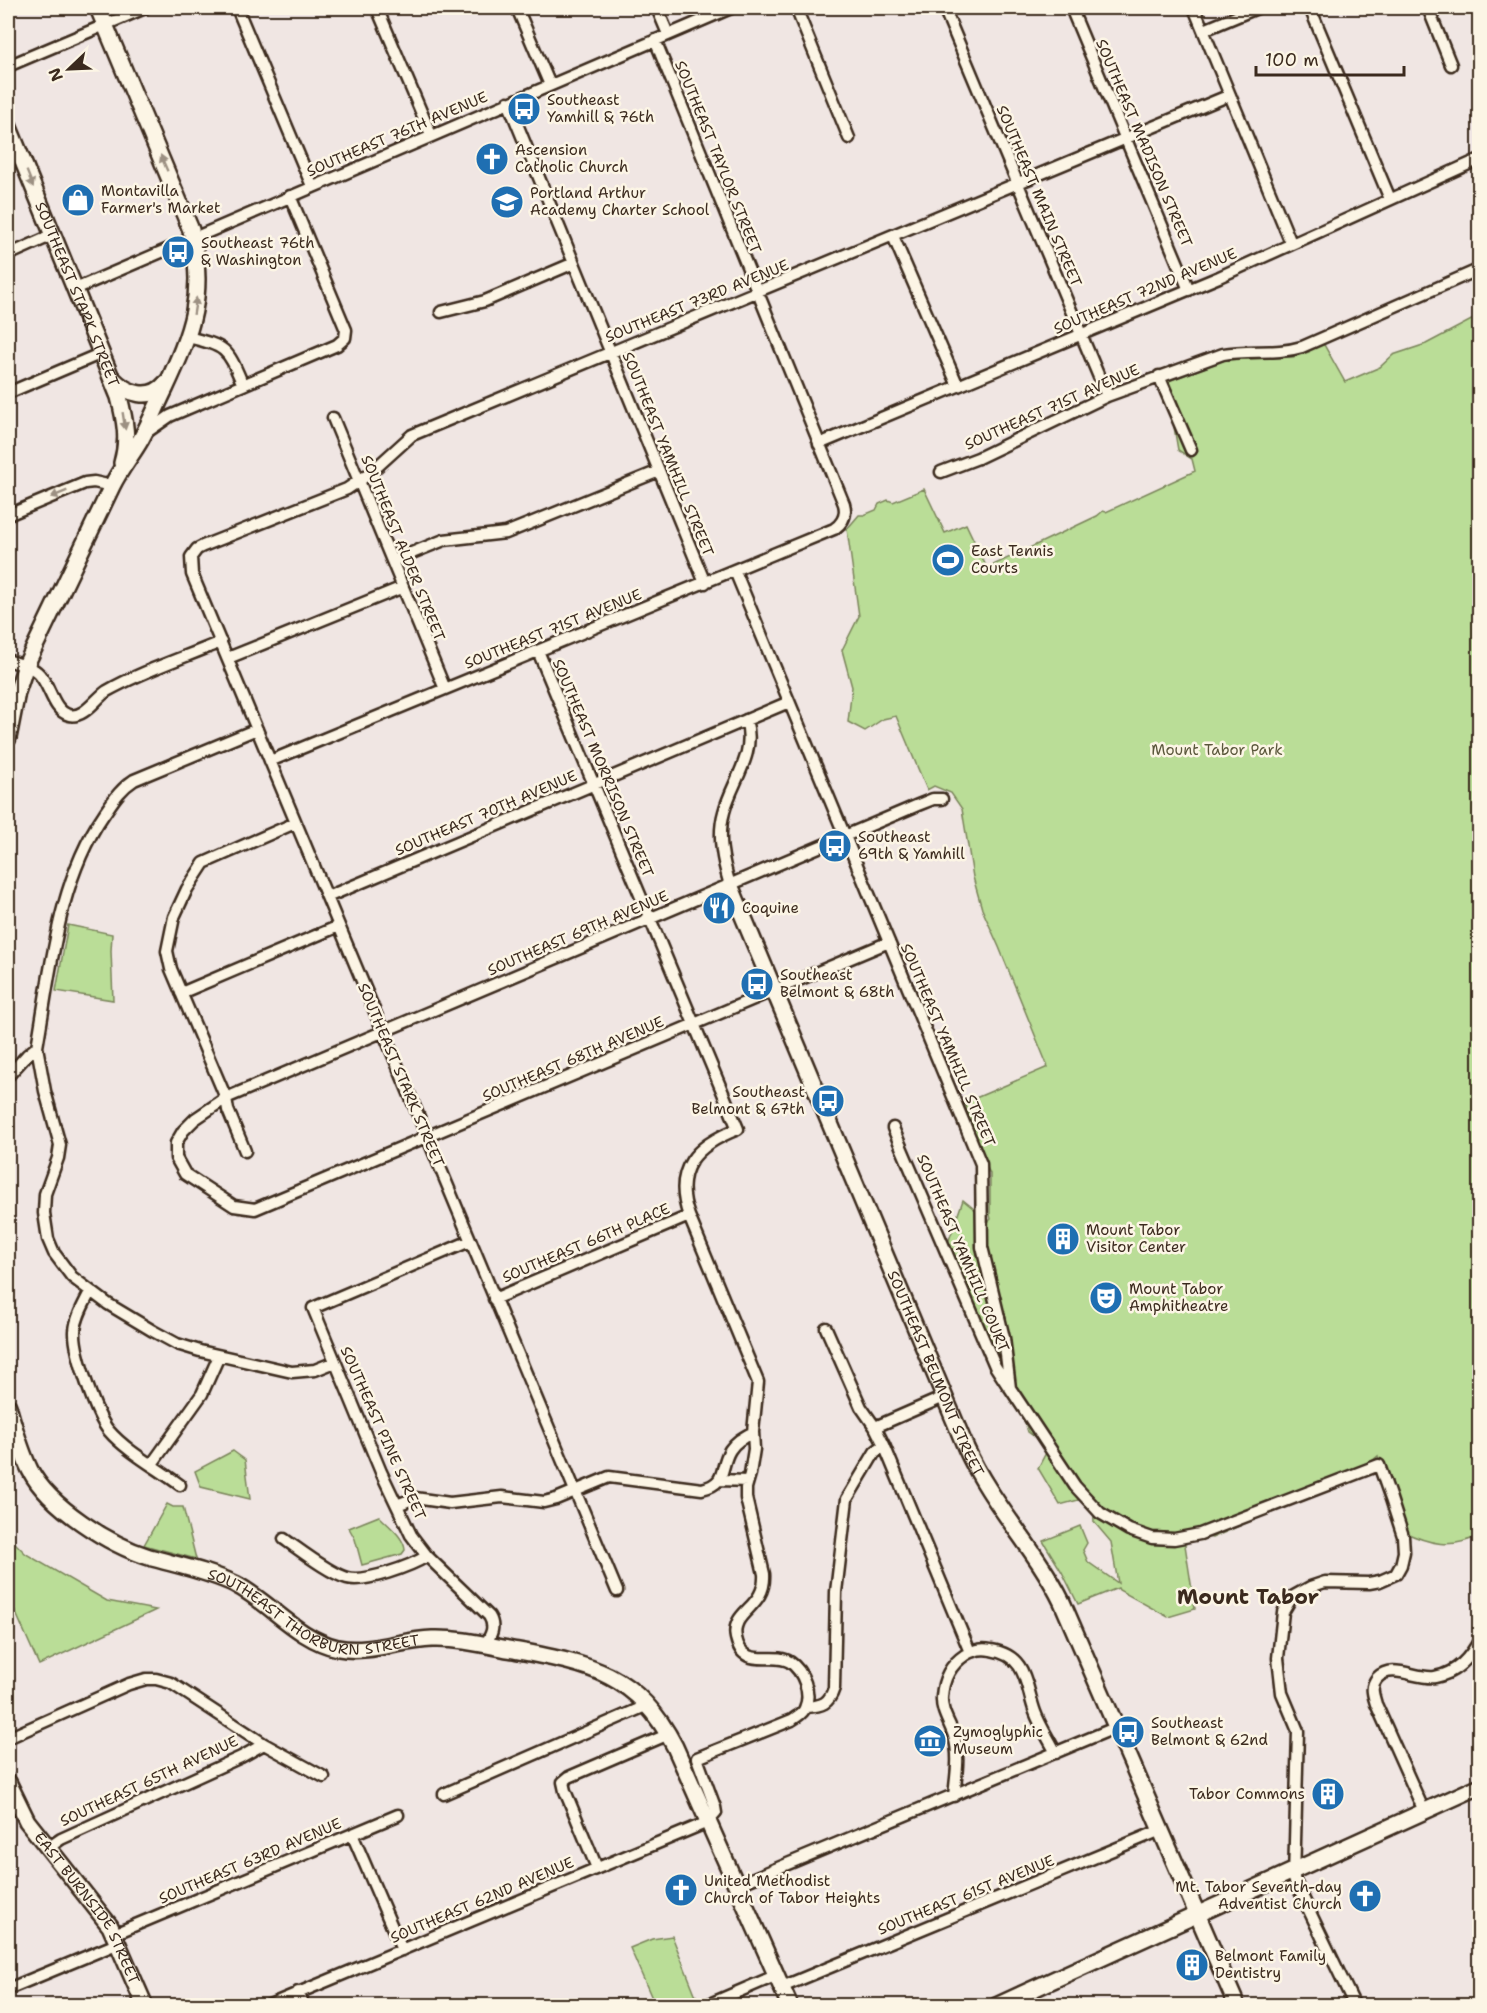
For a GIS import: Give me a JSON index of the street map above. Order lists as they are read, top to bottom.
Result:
{
  "streets": {
    "street": [
      "SOUTHEAST 76TH AVENUE",
      "SOUTHEAST MADISON STREET",
      "SOUTHEAST TAYLOR STREET",
      "SOUTHEAST MAIN STREET",
      "SOUTHEAST 72ND AVENUE",
      "SOUTHEAST STARK STREET",
      "SOUTHEAST 73RD AVENUE",
      "SOUTHEAST 71ST AVENUE",
      "SOUTHEAST YAMHILL STREET",
      "SOUTHEAST ALDER STREET",
      "SOUTHEAST MORRISON STREET",
      "SOUTHEAST 70TH AVENUE",
      "SOUTHEAST 69TH AVENUE",
      "SOUTHEAST 68TH AVENUE",
      "SOUTHEAST 66TH PLACE",
      "SOUTHEAST YAMHILL COURT",
      "SOUTHEAST BELMONT STREET",
      "SOUTHEAST PINE STREET",
      "SOUTHEAST THORBURN STREET",
      "SOUTHEAST 65TH AVENUE",
      "SOUTHEAST 63RD AVENUE",
      "SOUTHEAST 61ST AVENUE",
      "SOUTHEAST 62ND AVENUE",
      "EAST BURNSIDE STREET"
    ]
  },
  "crossings": [
    ["SOUTHEAST 76TH AVENUE", "SOUTHEAST TAYLOR STREET"],
    ["SOUTHEAST 76TH AVENUE", "SOUTHEAST STARK STREET"],
    ["SOUTHEAST 76TH AVENUE", "SOUTHEAST YAMHILL STREET"],
    ["SOUTHEAST MADISON STREET", "SOUTHEAST 72ND AVENUE"],
    ["SOUTHEAST MADISON STREET", "SOUTHEAST 73RD AVENUE"],
    ["SOUTHEAST TAYLOR STREET", "SOUTHEAST 72ND AVENUE"],
    ["SOUTHEAST TAYLOR STREET", "SOUTHEAST 73RD AVENUE"],
    ["SOUTHEAST TAYLOR STREET", "SOUTHEAST 71ST AVENUE"],
    ["SOUTHEAST MAIN STREET", "SOUTHEAST 72ND AVENUE"],
    ["SOUTHEAST MAIN STREET", "SOUTHEAST 73RD AVENUE"],
    ["SOUTHEAST MAIN STREET", "SOUTHEAST 71ST AVENUE"],
    ["SOUTHEAST STARK STREET", "SOUTHEAST 73RD AVENUE"],
    ["SOUTHEAST STARK STREET", "SOUTHEAST 71ST AVENUE"],
    ["SOUTHEAST STARK STREET", "SOUTHEAST 70TH AVENUE"],
    ["SOUTHEAST STARK STREET", "SOUTHEAST 69TH AVENUE"],
    ["SOUTHEAST STARK STREET", "SOUTHEAST 68TH AVENUE"],
    ["SOUTHEAST STARK STREET", "SOUTHEAST 66TH PLACE"],
    ["SOUTHEAST STARK STREET", "SOUTHEAST PINE STREET"],
    ["SOUTHEAST 73RD AVENUE", "SOUTHEAST YAMHILL STREET"],
    ["SOUTHEAST 73RD AVENUE", "SOUTHEAST ALDER STREET"],
    ["SOUTHEAST 71ST AVENUE", "SOUTHEAST YAMHILL STREET"],
    ["SOUTHEAST 71ST AVENUE", "SOUTHEAST ALDER STREET"],
    ["SOUTHEAST 71ST AVENUE", "SOUTHEAST MORRISON STREET"],
    ["SOUTHEAST YAMHILL STREET", "SOUTHEAST 70TH AVENUE"],
    ["SOUTHEAST YAMHILL STREET", "SOUTHEAST 69TH AVENUE"],
    ["SOUTHEAST YAMHILL STREET", "SOUTHEAST 68TH AVENUE"],
    ["SOUTHEAST YAMHILL STREET", "SOUTHEAST YAMHILL COURT"],
    ["SOUTHEAST MORRISON STREET", "SOUTHEAST 70TH AVENUE"],
    ["SOUTHEAST MORRISON STREET", "SOUTHEAST 69TH AVENUE"],
    ["SOUTHEAST MORRISON STREET", "SOUTHEAST 68TH AVENUE"],
    ["SOUTHEAST MORRISON STREET", "SOUTHEAST 66TH PLACE"],
    ["SOUTHEAST 70TH AVENUE", "SOUTHEAST BELMONT STREET"],
    ["SOUTHEAST 69TH AVENUE", "SOUTHEAST 68TH AVENUE"],
    ["SOUTHEAST 69TH AVENUE", "SOUTHEAST BELMONT STREET"],
    ["SOUTHEAST 68TH AVENUE", "SOUTHEAST BELMONT STREET"],
    ["SOUTHEAST BELMONT STREET", "SOUTHEAST 61ST AVENUE"],
    ["SOUTHEAST PINE STREET", "SOUTHEAST THORBURN STREET"],
    ["SOUTHEAST 65TH AVENUE", "EAST BURNSIDE STREET"],
    ["SOUTHEAST 63RD AVENUE", "EAST BURNSIDE STREET"]
  ],
  "districts": ["Mount Tabor"],
  "parks": ["Mount Tabor Park"],
  "places": {
    "bus stop": [
      "Southeast Yamhill & 76th",
      "Southeast 76th & Washington",
      "Southeast 69th & Yamhill",
      "Southeast Belmont & 68th",
      "Southeast Belmont & 67th",
      "Southeast Belmont & 62nd"
    ],
    "church": ["Ascension Catholic Church", "United Methodist Church of Tabor Heights", "Mt. Tabor Seventh-day Adventist Church"],
    "shop": ["Montavilla Farmer's Market"],
    "school or university": ["Portland Arthur Academy Charter School"],
    "sports": ["East Tennis Courts"],
    "restaurant": ["Coquine"],
    "building": ["Mount Tabor Visitor Center", "Tabor Commons", "Belmont Family Dentistry"],
    "theatre": ["Mount Tabor Amphitheatre"],
    "museum": ["Zymoglyphic Museum"]
  },
  "scale_bar": "100 m",
  "north": "bottom left"
}
